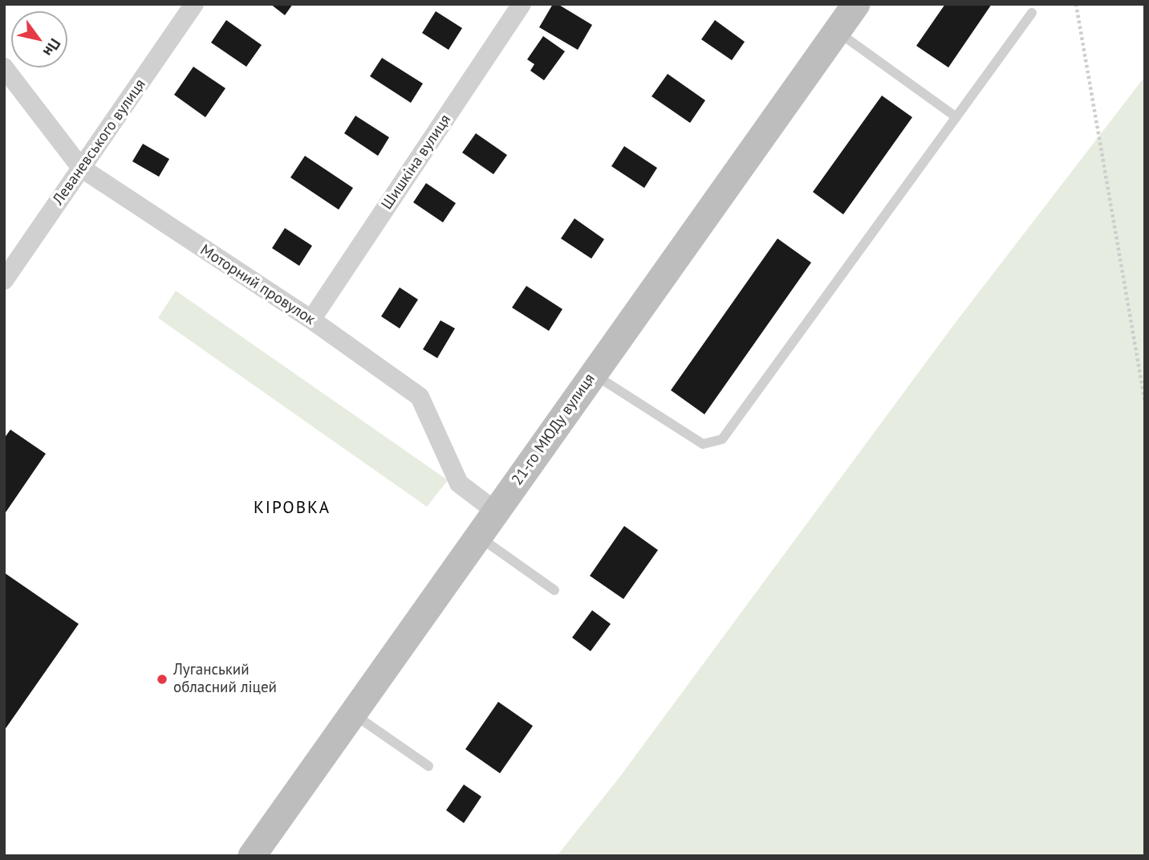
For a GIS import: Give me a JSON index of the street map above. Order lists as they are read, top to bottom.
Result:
{
  "streets": {
    "street": [
      "Леваневського вулиця",
      "Шишкіна вулиця",
      "Моторний провулок",
      "21-го МЮДу вулиця"
    ]
  },
  "crossings": [
    ["Леваневського вулиця", "Моторний провулок"],
    ["Шишкіна вулиця", "Моторний провулок"],
    ["Моторний провулок", "21-го МЮДу вулиця"]
  ],
  "districts": ["КІРОВКА"],
  "places": ["Луганський обласний ліцей"],
  "north": "bottom right"
}
